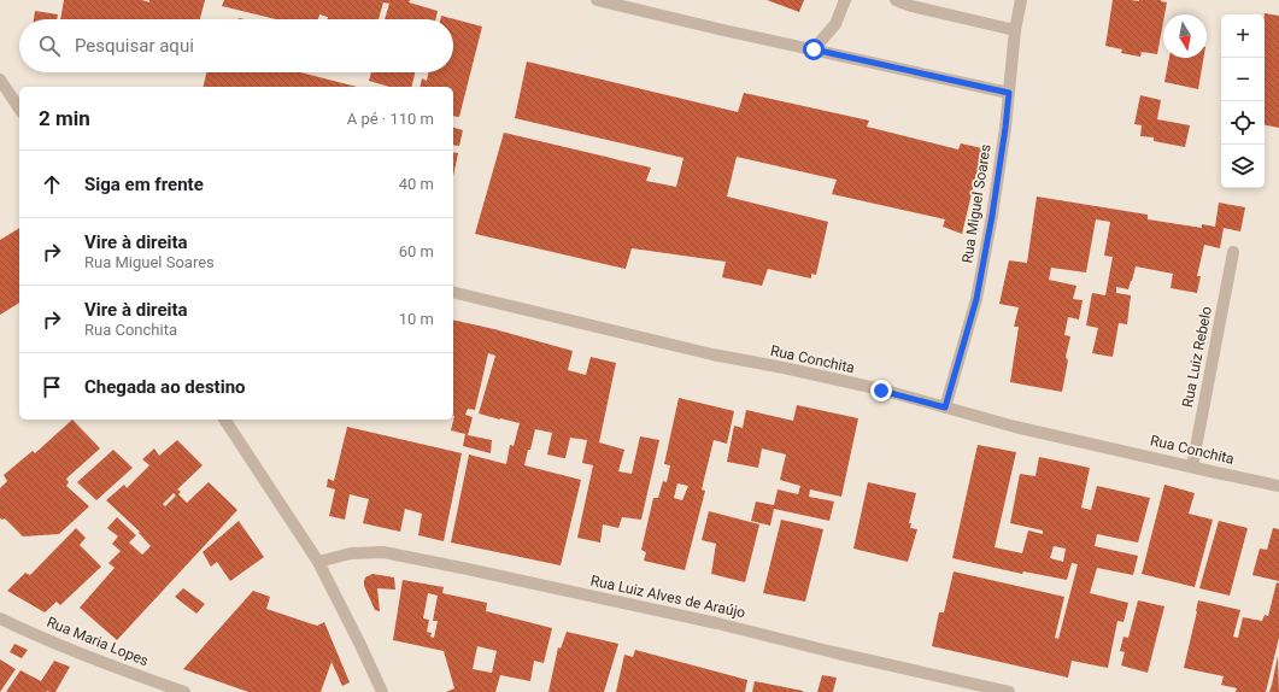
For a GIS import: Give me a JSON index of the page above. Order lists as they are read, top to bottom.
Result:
{
  "streets": {
    "street": [
      "Rua Miguel Soares",
      "Rua Luiz Rebelo",
      "Rua Conchita",
      "Rua Luiz Alves de Araújo",
      "Rua Maria Lopes"
    ]
  },
  "crossings": [
    ["Rua Miguel Soares", "Rua Conchita"],
    ["Rua Luiz Rebelo", "Rua Conchita"]
  ],
  "north": "bottom",
  "page": {
    "map_buttons": ["+", "−"],
    "search": "Pesquisar aqui",
    "heading": ["2 min", "A pé · 110 m"],
    "list": [
      ["Siga em frente", "40 m"],
      ["Vire à direita", "Rua Miguel Soares", "60 m"],
      ["Vire à direita", "Rua Conchita", "10 m"],
      "Chegada ao destino"
    ]
  }
}
